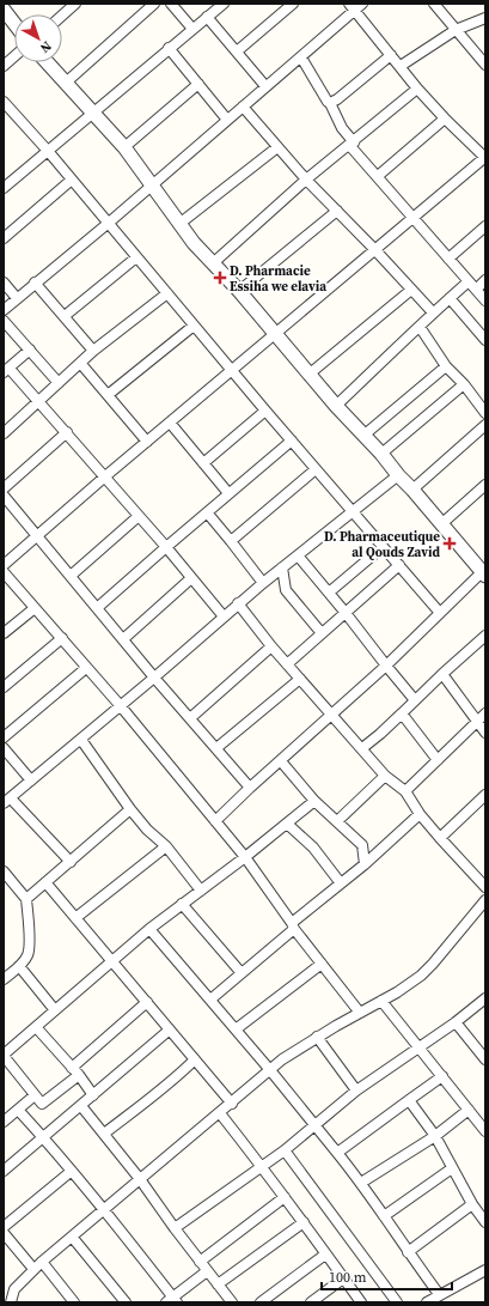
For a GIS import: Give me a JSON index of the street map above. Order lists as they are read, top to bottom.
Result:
{
  "places": {
    "health": ["D. Pharmacie Essiha we elavia", "D. Pharmaceutique al Qouds Zavid"]
  },
  "scale_bar": "100 m",
  "north": "bottom right"
}
